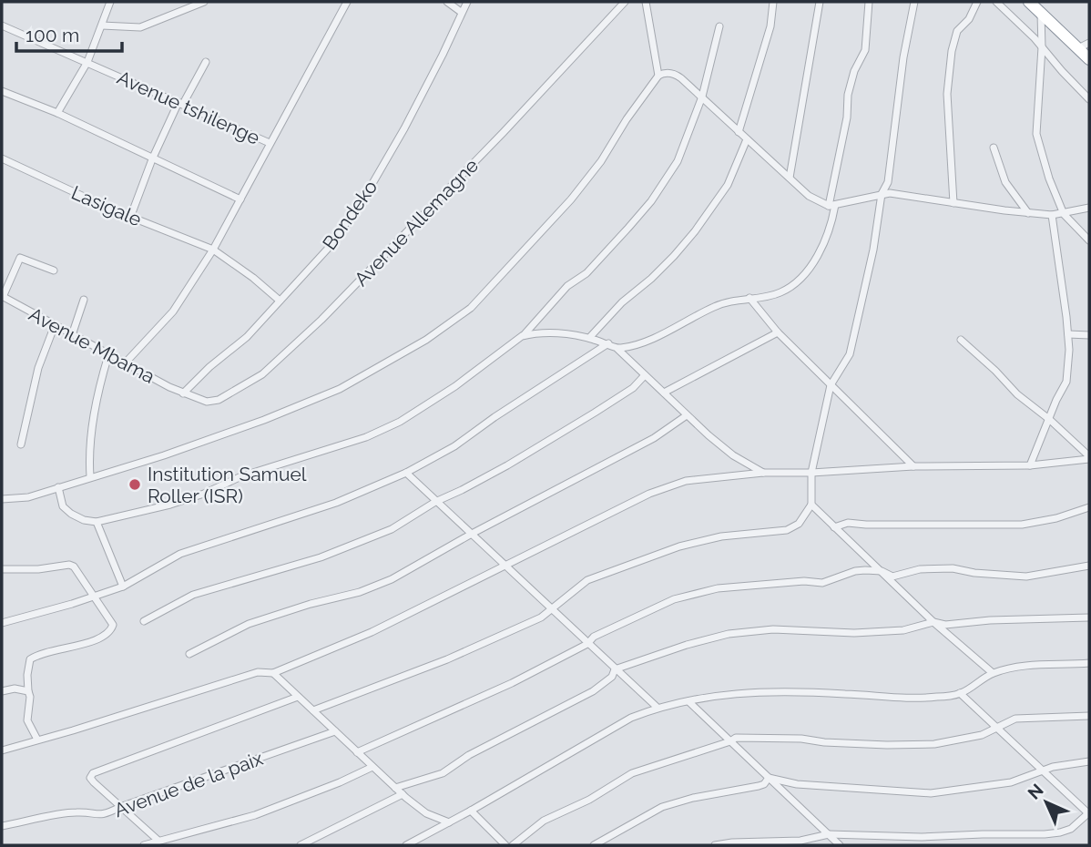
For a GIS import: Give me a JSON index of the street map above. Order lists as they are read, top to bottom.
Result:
{
  "streets": {
    "street": [
      "Avenue tshilenge",
      "Lasigale",
      "Bondeko",
      "Avenue Allemagne",
      "Avenue Mbama",
      "Avenue de la paix"
    ]
  },
  "crossings": [
    ["Lasigale", "Bondeko"],
    ["Bondeko", "Avenue Allemagne"],
    ["Bondeko", "Avenue Mbama"],
    ["Avenue Allemagne", "Avenue Mbama"]
  ],
  "places": ["Institution Samuel Roller (ISR)"],
  "scale_bar": "100 m",
  "north": "top left"
}
